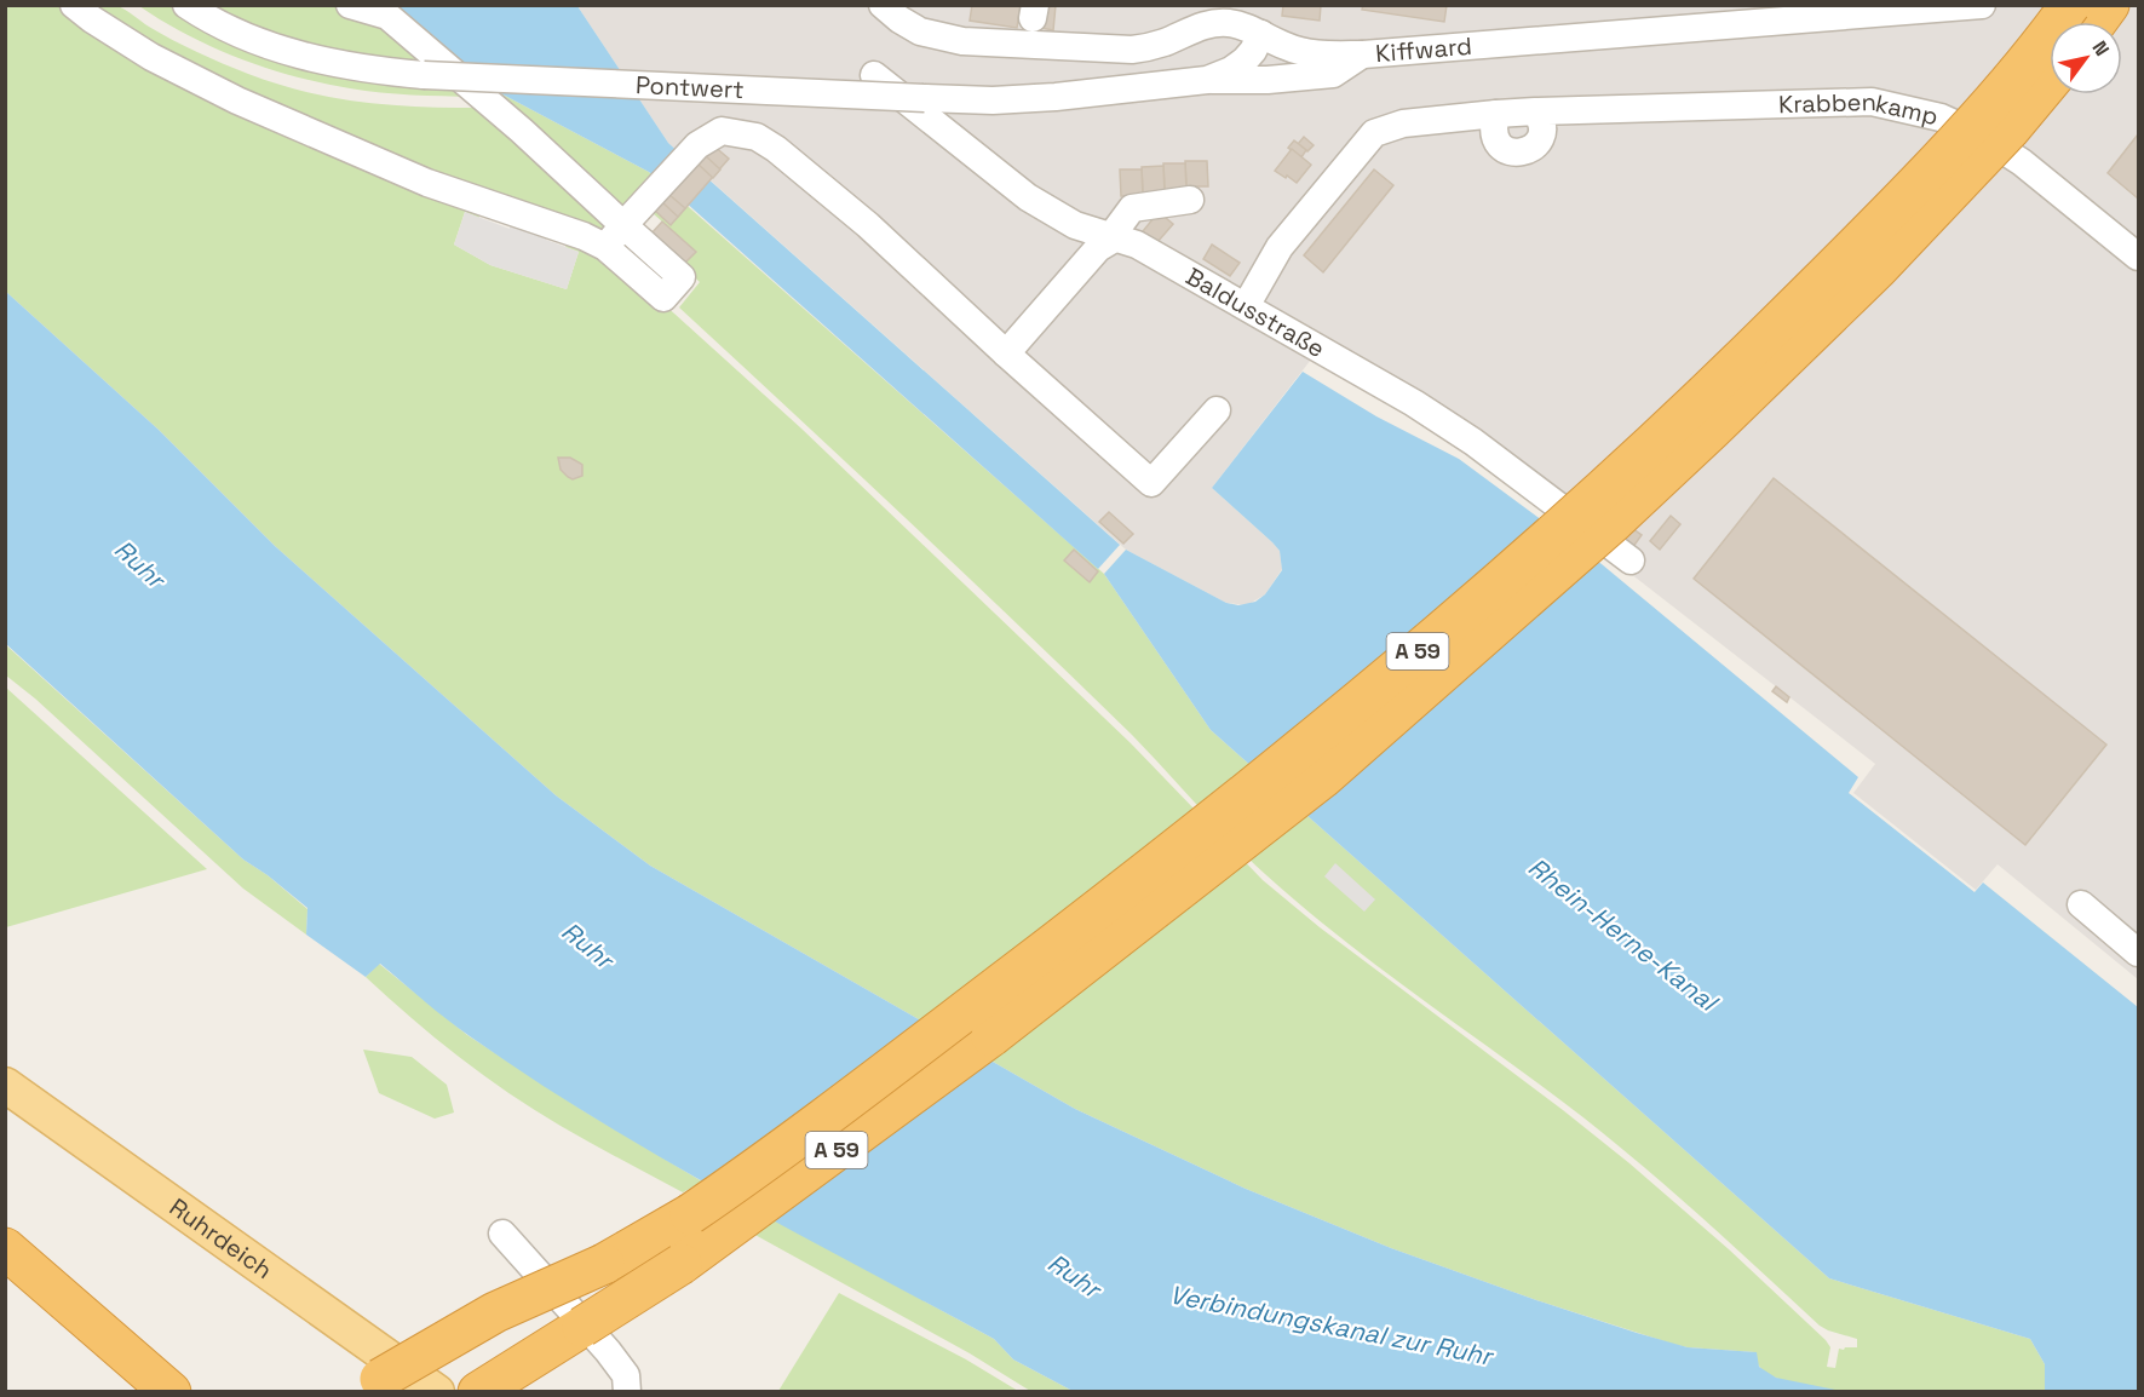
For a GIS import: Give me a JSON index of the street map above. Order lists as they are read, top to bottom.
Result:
{
  "streets": {
    "highway": ["A 59"],
    "main road": ["Ruhrdeich"],
    "street": [
      "Kiffward",
      "Pontwert",
      "Krabbenkamp",
      "Baldusstraße"
    ]
  },
  "crossings": [
    ["Kiffward", "Pontwert"],
    ["Krabbenkamp", "Baldusstraße"]
  ],
  "water": ["Ruhr", "Rhein-Herne-Kanal", "Verbindungskanal zur Ruhr"],
  "north": "top right"
}
